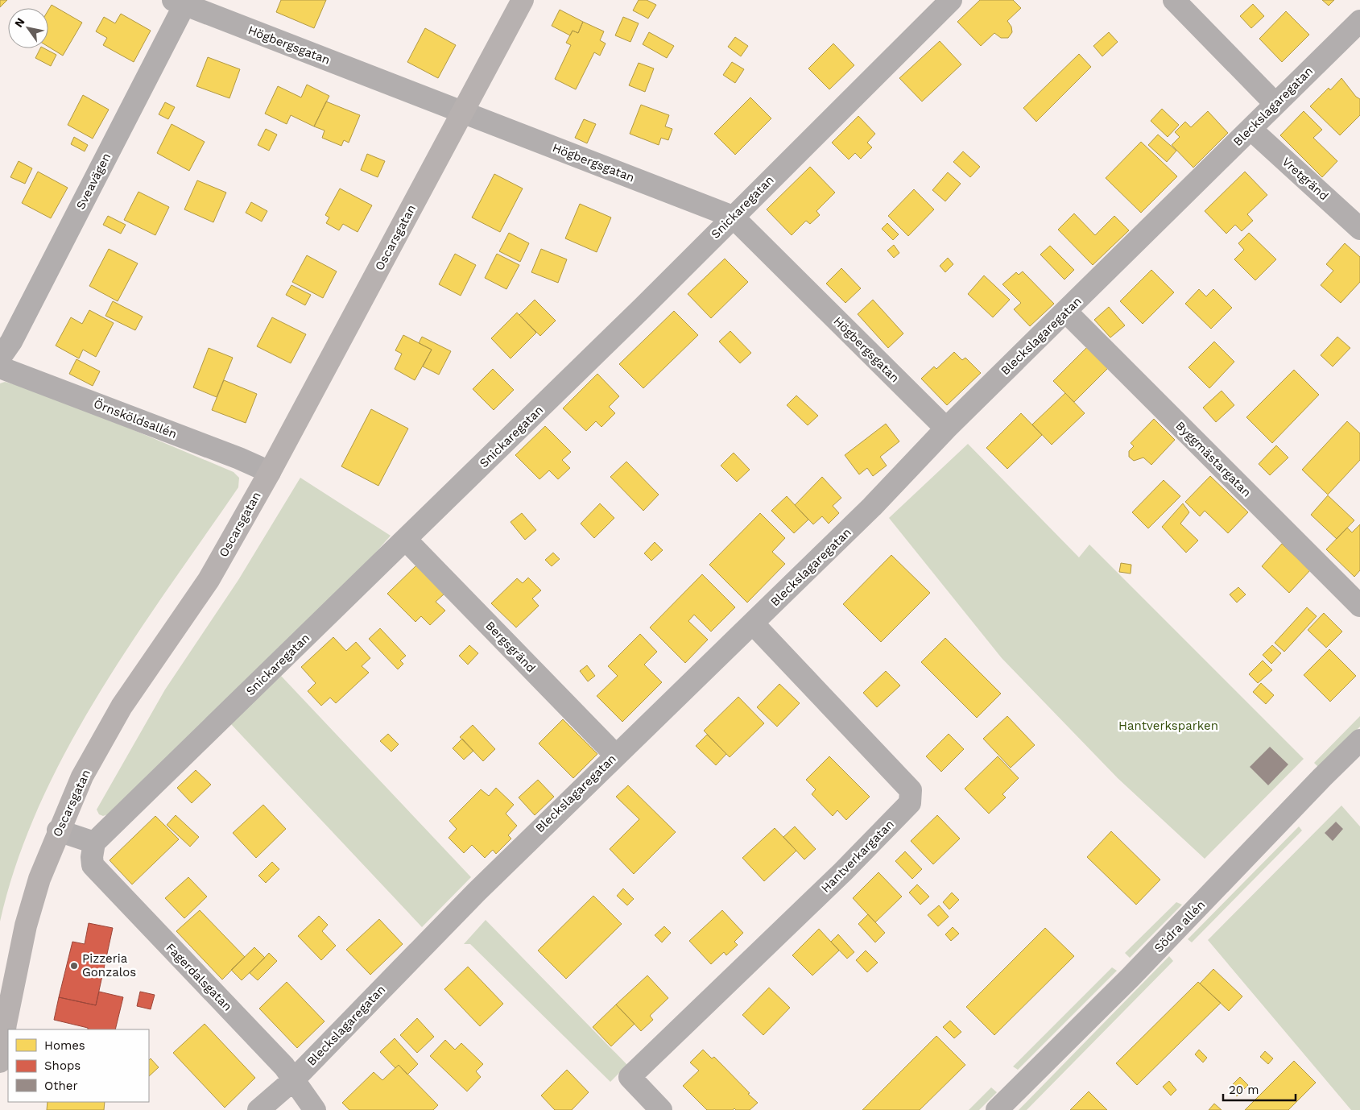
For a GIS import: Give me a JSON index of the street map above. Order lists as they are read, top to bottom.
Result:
{
  "streets": {
    "main road": ["Oscarsgatan"],
    "street": [
      "Högbergsgatan",
      "Bleckslagaregatan",
      "Vretgränd",
      "Sveavägen",
      "Snickaregatan",
      "Örnsköldsallén",
      "Byggmästargatan",
      "Bergsgränd",
      "Hantverkargatan",
      "Södra allén",
      "Fagerdalsgatan"
    ]
  },
  "crossings": [
    ["Högbergsgatan", "Bleckslagaregatan"],
    ["Högbergsgatan", "Sveavägen"],
    ["Högbergsgatan", "Snickaregatan"],
    ["Högbergsgatan", "Oscarsgatan"],
    ["Bleckslagaregatan", "Vretgränd"],
    ["Bleckslagaregatan", "Byggmästargatan"],
    ["Bleckslagaregatan", "Bergsgränd"],
    ["Bleckslagaregatan", "Hantverkargatan"],
    ["Bleckslagaregatan", "Fagerdalsgatan"],
    ["Snickaregatan", "Bergsgränd"],
    ["Snickaregatan", "Fagerdalsgatan"],
    ["Oscarsgatan", "Örnsköldsallén"]
  ],
  "parks": ["Hantverksparken"],
  "places": ["Pizzeria Gonzalos"],
  "legend": ["Homes", "Shops", "Other"],
  "scale_bar": "20 m",
  "north": "top left"
}
